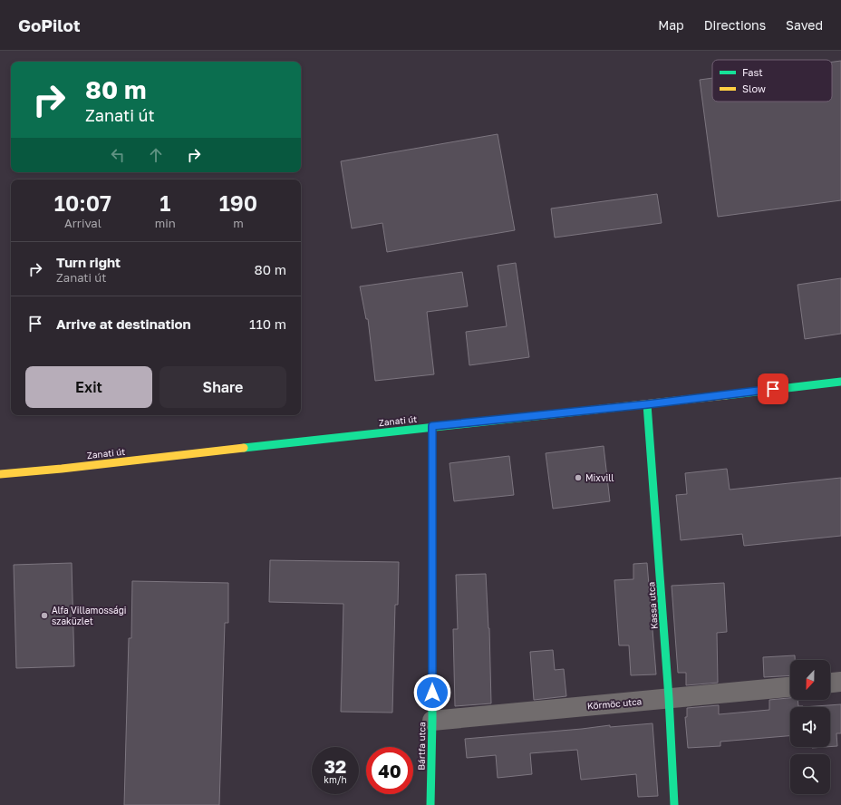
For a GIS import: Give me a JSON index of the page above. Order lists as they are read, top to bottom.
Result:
{
  "streets": {
    "street": [
      "Zanati út",
      "Kassa utca",
      "Körmöc utca",
      "Bártfa utca"
    ]
  },
  "crossings": [
    ["Zanati út", "Kassa utca"],
    ["Zanati út", "Bártfa utca"],
    ["Kassa utca", "Körmöc utca"],
    ["Körmöc utca", "Bártfa utca"]
  ],
  "places": ["Mixvill", "Alfa Villamossági szaküzlet"],
  "legend": ["Fast", "Slow"],
  "north": "bottom",
  "page": {
    "header": "GoPilot",
    "nav": ["Map", "Directions", "Saved"],
    "turn": ["80 m", "Zanati út"],
    "eta": [
      "10:07",
      "Arrival",
      "1",
      "min",
      "190",
      "m"
    ],
    "list": [
      {
        "name": "Turn right",
        "note": "Zanati út",
        "value": "80 m"
      },
      {
        "name": "Arrive at destination",
        "value": "110 m"
      }
    ],
    "buttons": ["Exit", "Share"],
    "speed": "32 km/h",
    "limit": "40"
  }
}
